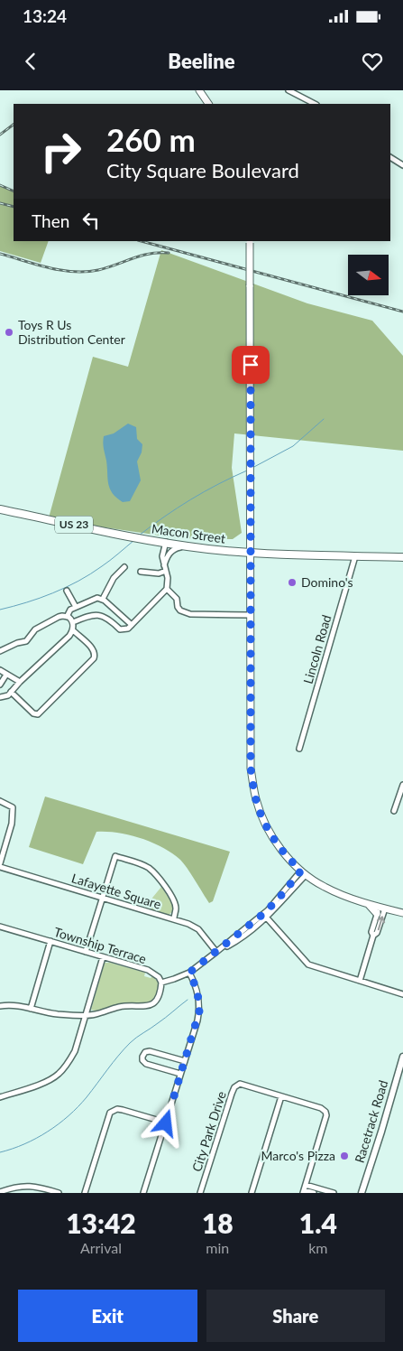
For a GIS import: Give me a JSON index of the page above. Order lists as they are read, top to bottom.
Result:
{
  "streets": {
    "main road": ["US 23", "Macon Street"],
    "street": [
      "Lincoln Road",
      "Lafayette Square",
      "Township Terrace",
      "Racetrack Road",
      "City Park Drive"
    ]
  },
  "crossings": [
    ["Macon Street", "Lincoln Road"]
  ],
  "places": ["Toys R Us Distribution Center", "Domino's", "Marco's Pizza"],
  "north": "right",
  "page": {
    "status": "13:24",
    "header": "Beeline",
    "turn": ["260 m", "City Square Boulevard"],
    "then": "Then",
    "eta": [
      "13:42",
      "Arrival",
      "18",
      "min",
      "1.4",
      "km"
    ],
    "buttons": ["Exit", "Share"]
  }
}
